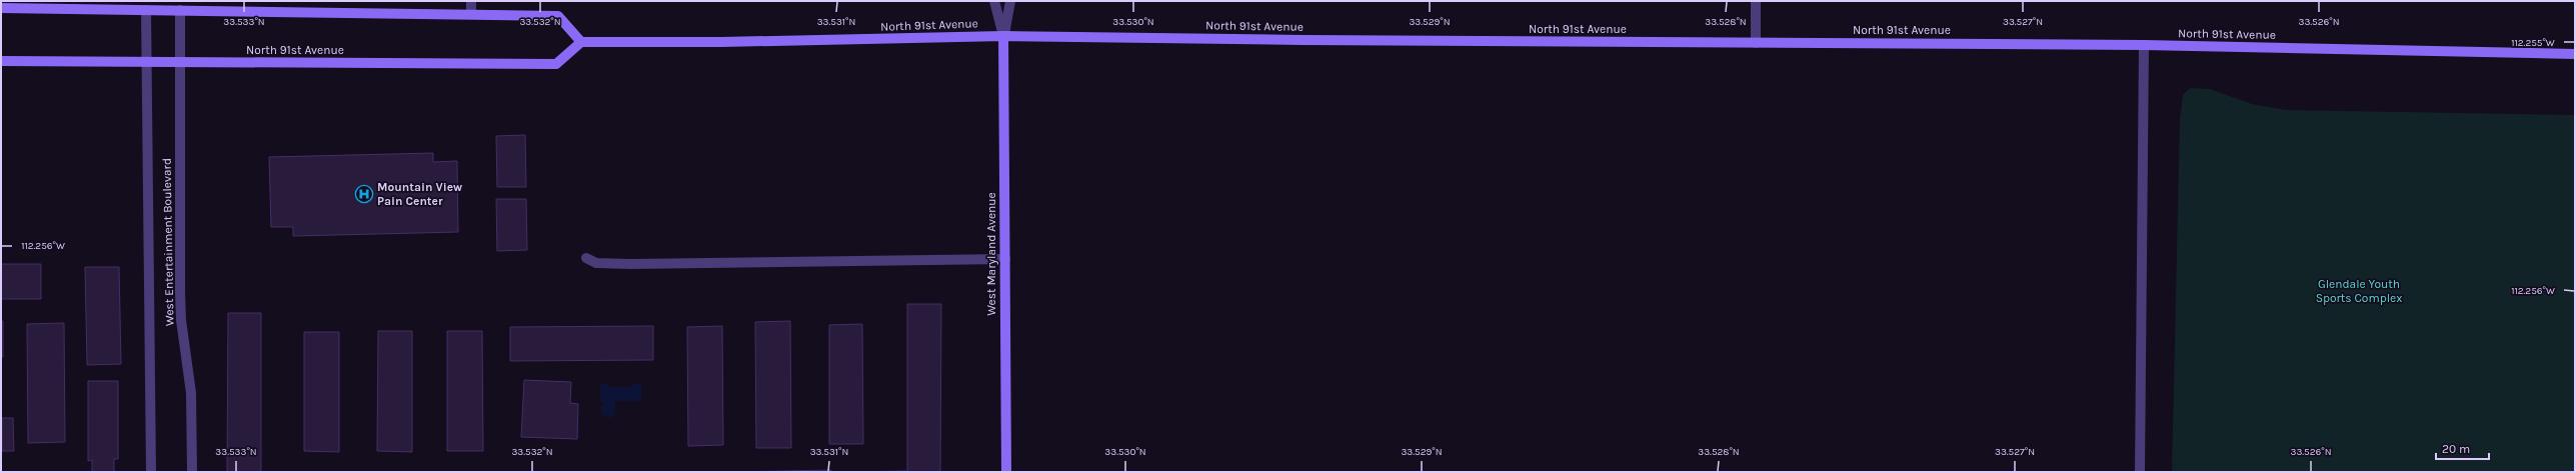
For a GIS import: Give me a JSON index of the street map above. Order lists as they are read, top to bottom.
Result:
{
  "streets": {
    "main road": ["North 91st Avenue", "West Maryland Avenue"],
    "street": ["West Entertainment Boulevard"]
  },
  "crossings": [
    ["North 91st Avenue", "West Entertainment Boulevard"],
    ["North 91st Avenue", "West Maryland Avenue"]
  ],
  "parks": ["Glendale Youth Sports Complex"],
  "places": {
    "hospital": ["Mountain View Pain Center"]
  },
  "scale_bar": "20 m",
  "coordinates": [
    "33.533°N",
    "33.532°N",
    "33.531°N",
    "33.530°N",
    "33.529°N",
    "33.528°N",
    "33.527°N",
    "33.526°N",
    "112.255°W",
    "112.256°W"
  ]
}
